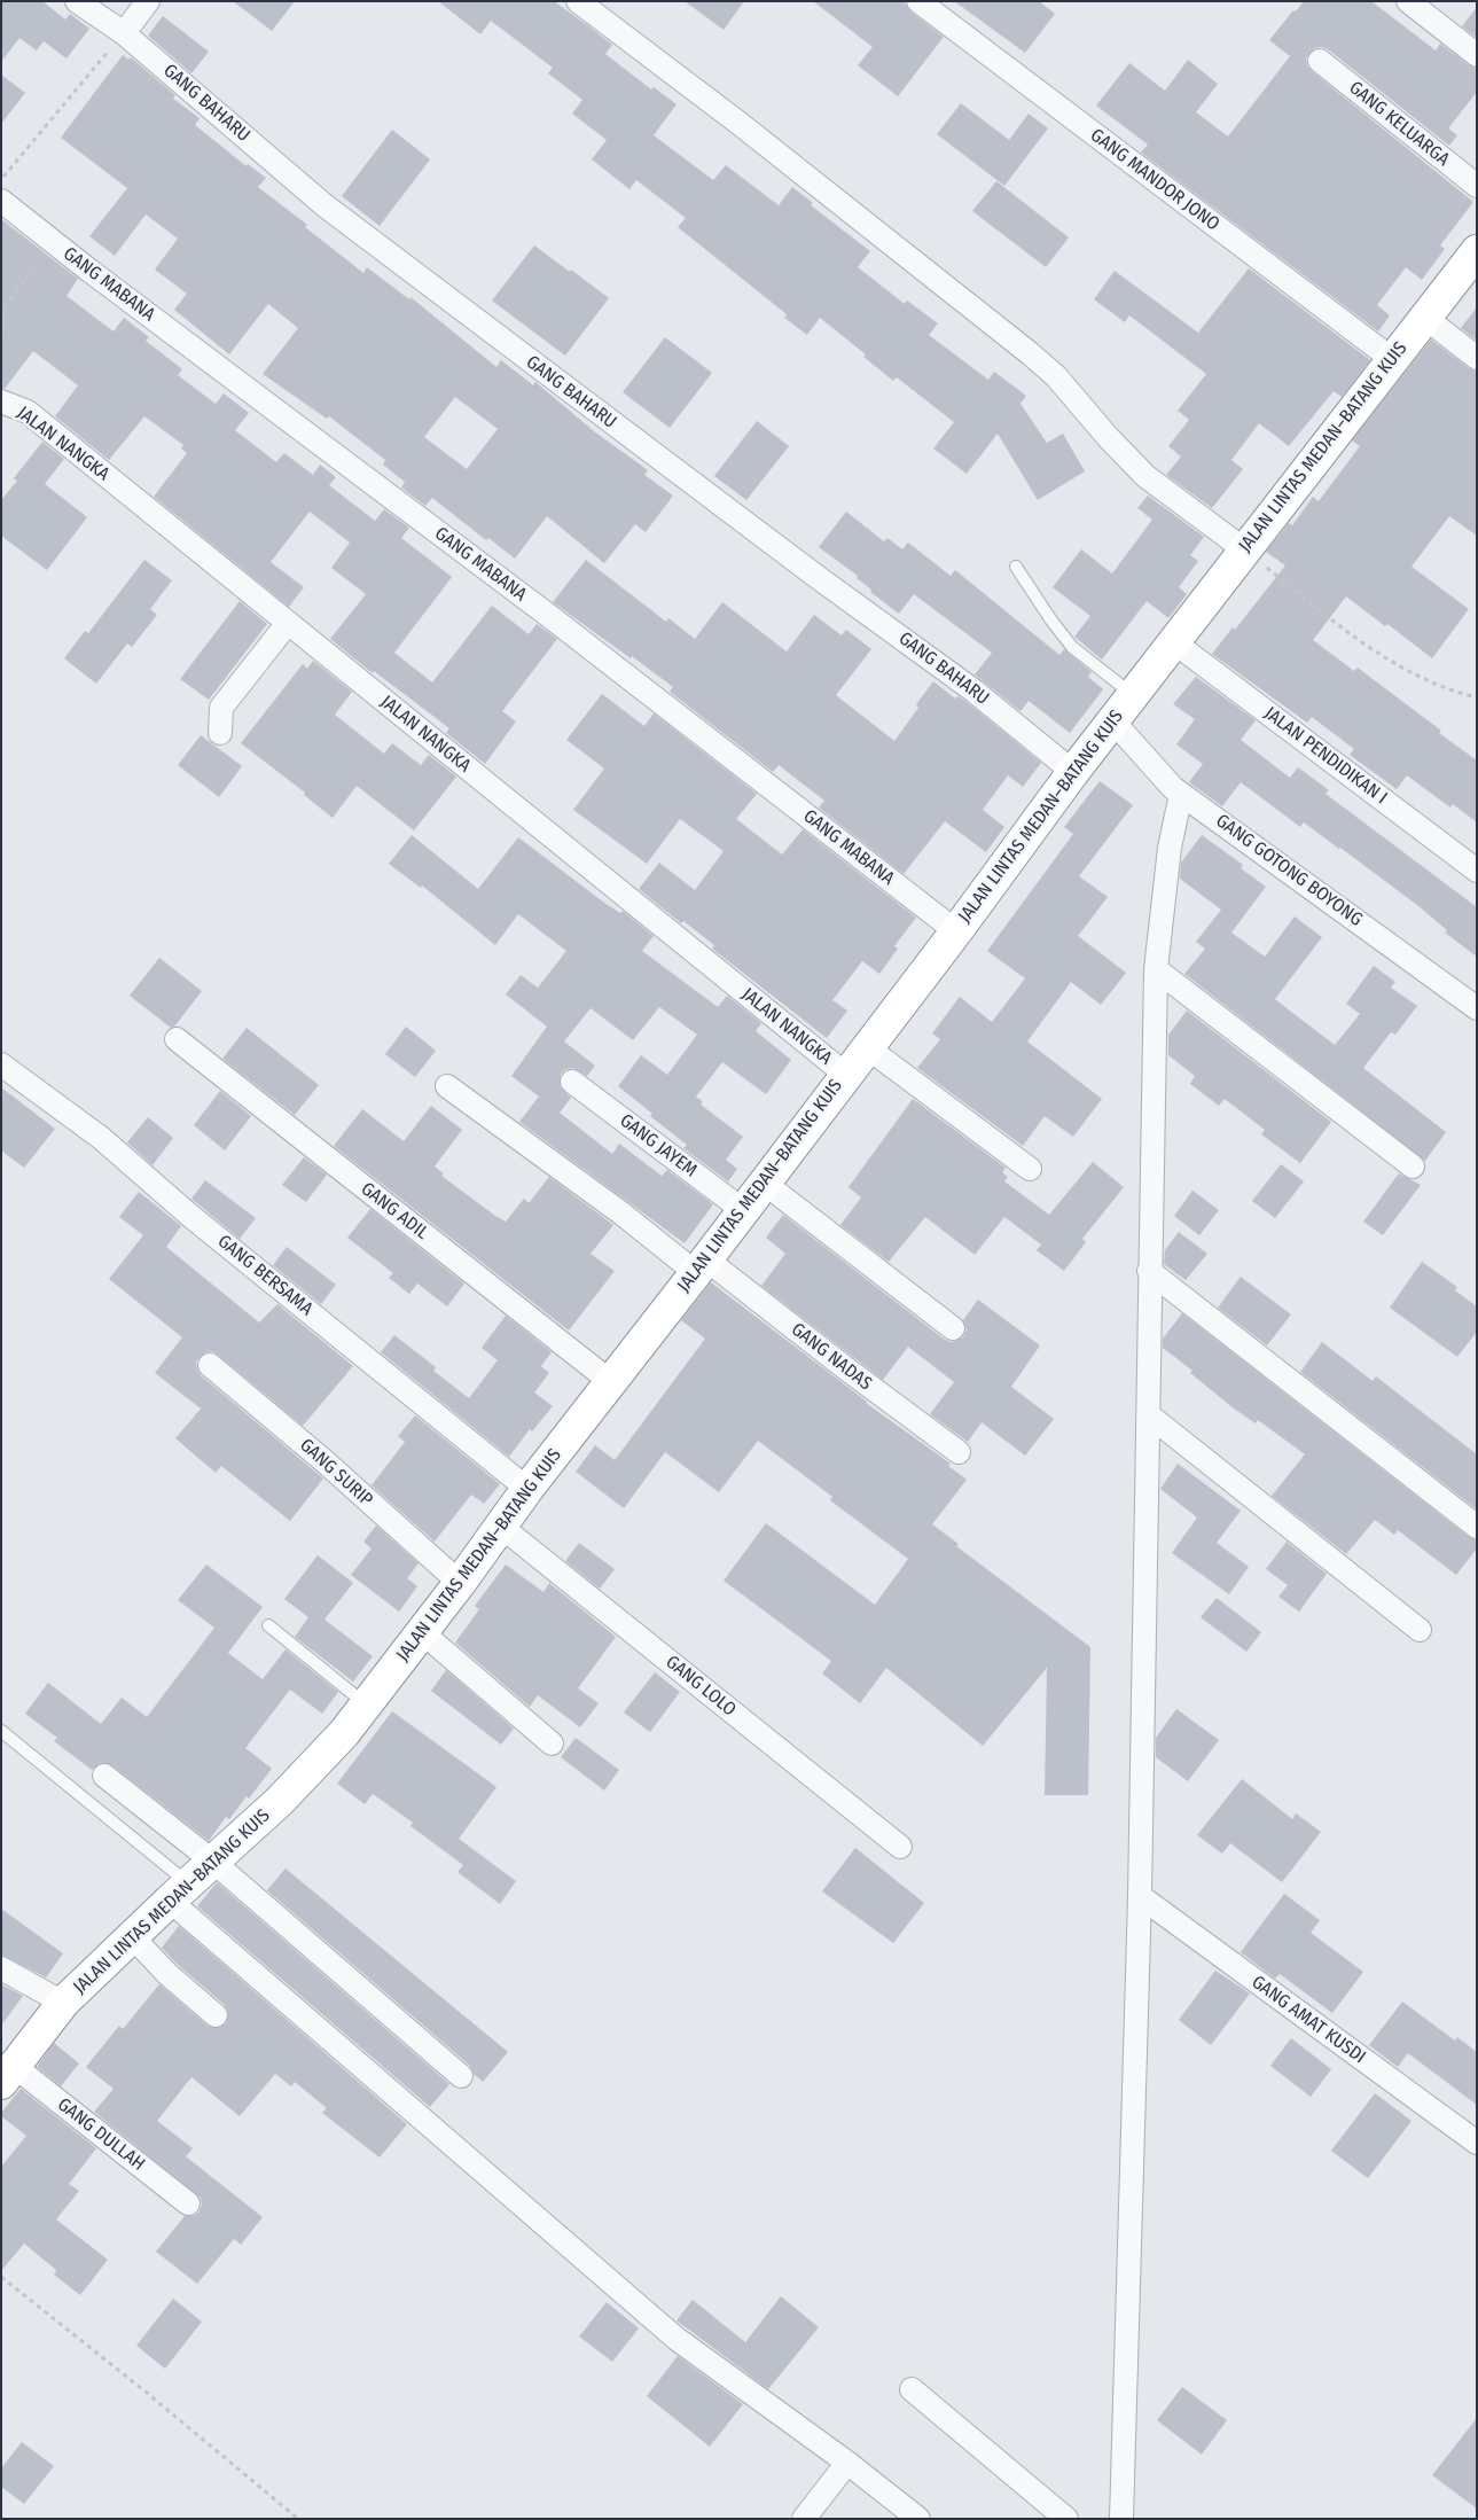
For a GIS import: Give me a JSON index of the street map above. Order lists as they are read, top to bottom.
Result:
{
  "streets": {
    "highway": ["JALAN LINTAS MEDAN–BATANG KUIS"],
    "street": [
      "GANG BAHARU",
      "GANG KELUARGA",
      "GANG MANDOR JONO",
      "GANG MABANA",
      "JALAN NANGKA",
      "JALAN PENDIDIKAN I",
      "GANG GOTONG BOYONG",
      "GANG JAYEM",
      "GANG ADIL",
      "GANG BERSAMA",
      "GANG NADAS",
      "GANG SURIP",
      "GANG LOLO",
      "GANG AMAT KUSDI",
      "GANG DULLAH"
    ]
  },
  "crossings": [
    ["GANG BAHARU", "JALAN LINTAS MEDAN–BATANG KUIS"],
    ["GANG MANDOR JONO", "JALAN LINTAS MEDAN–BATANG KUIS"],
    ["GANG MABANA", "JALAN LINTAS MEDAN–BATANG KUIS"],
    ["JALAN NANGKA", "JALAN LINTAS MEDAN–BATANG KUIS"],
    ["JALAN LINTAS MEDAN–BATANG KUIS", "JALAN PENDIDIKAN I"],
    ["JALAN LINTAS MEDAN–BATANG KUIS", "GANG GOTONG BOYONG"],
    ["JALAN LINTAS MEDAN–BATANG KUIS", "GANG JAYEM"],
    ["JALAN LINTAS MEDAN–BATANG KUIS", "GANG ADIL"],
    ["JALAN LINTAS MEDAN–BATANG KUIS", "GANG BERSAMA"],
    ["JALAN LINTAS MEDAN–BATANG KUIS", "GANG NADAS"],
    ["JALAN LINTAS MEDAN–BATANG KUIS", "GANG SURIP"],
    ["JALAN LINTAS MEDAN–BATANG KUIS", "GANG LOLO"],
    ["JALAN LINTAS MEDAN–BATANG KUIS", "GANG DULLAH"]
  ]
}
